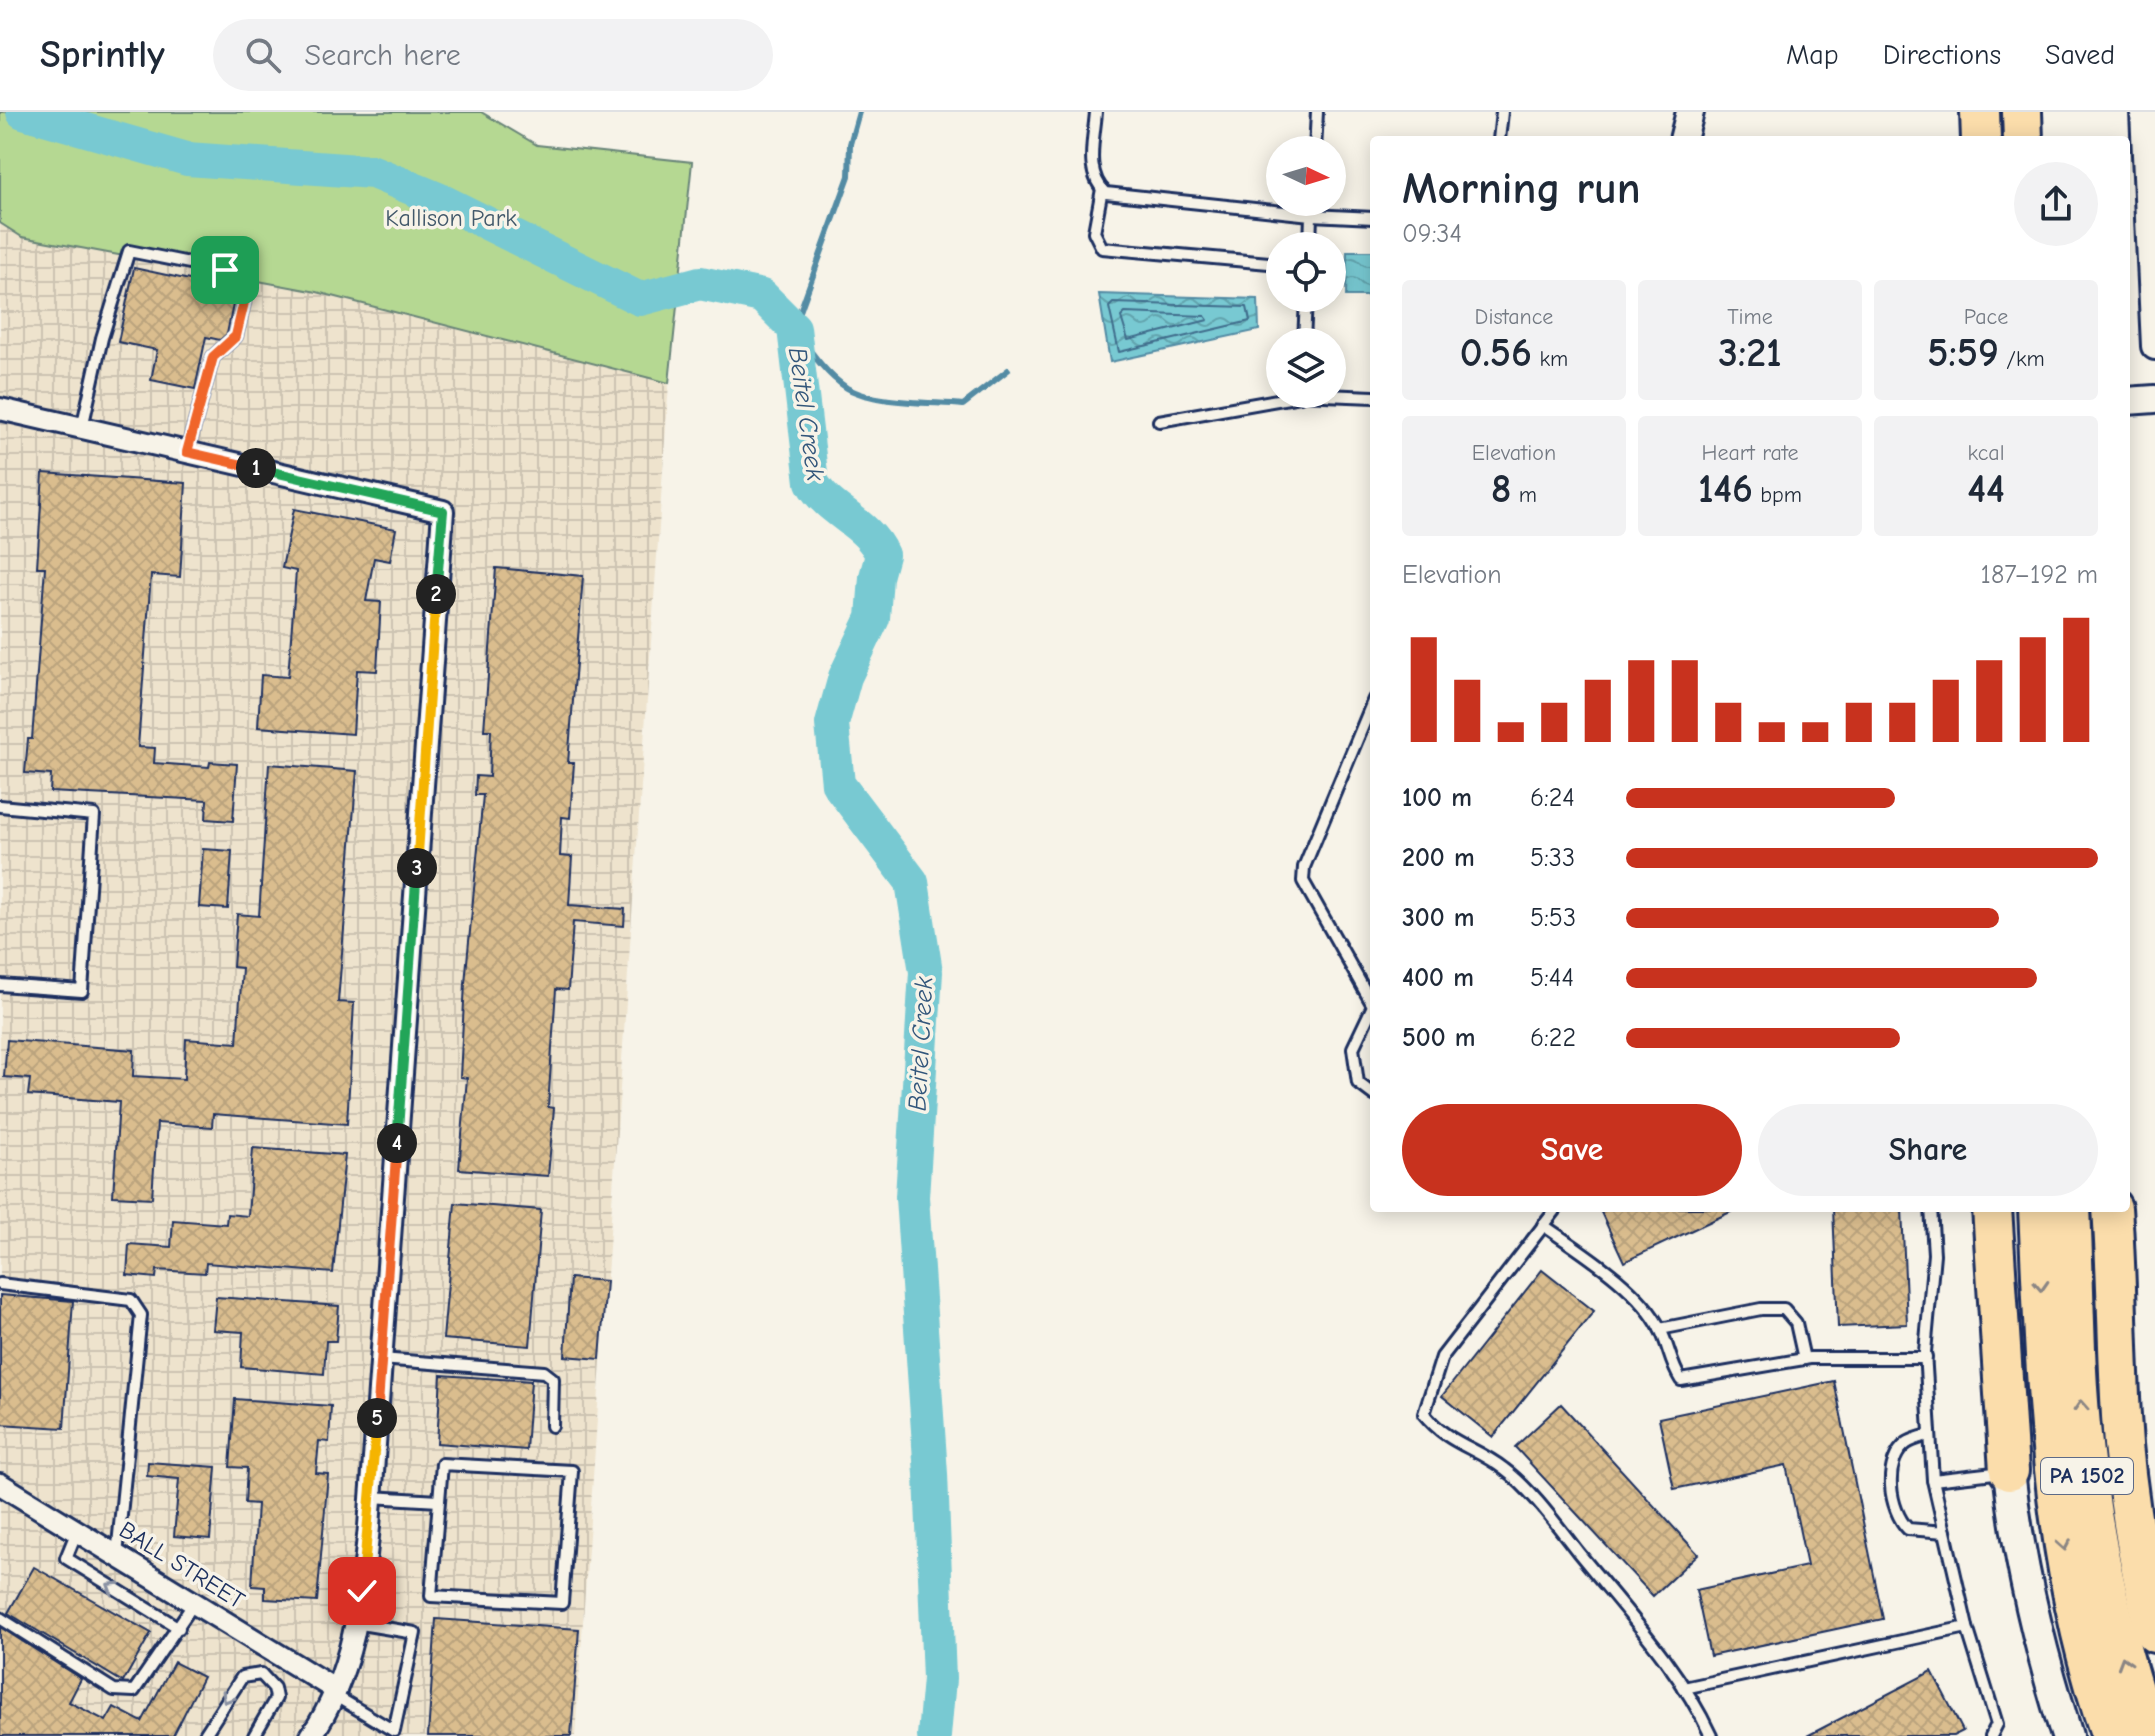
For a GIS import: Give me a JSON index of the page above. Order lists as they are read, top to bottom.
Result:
{
  "streets": {
    "highway": ["PA 1502"],
    "street": ["BALL STREET"]
  },
  "water": ["Beitel Creek"],
  "parks": ["Kallison Park"],
  "north": "right",
  "page": {
    "header": "Sprintly",
    "search": "Search here",
    "nav": ["Map", "Directions", "Saved"],
    "heading": ["Morning run", "09:34"],
    "stats": [
      ["Distance", "0.56 km"],
      ["Time", "3:21"],
      ["Pace", "5:59 /km"],
      ["Elevation", "8 m"],
      ["Heart rate", "146 bpm"],
      ["kcal", "44"]
    ],
    "pins": [
      "1",
      "2",
      "3",
      "4",
      "5"
    ],
    "chart": ["Elevation", "187–192 m"],
    "list": [
      {
        "name": "100 m",
        "note": "6:24"
      },
      {
        "name": "200 m",
        "note": "5:33"
      },
      {
        "name": "300 m",
        "note": "5:53"
      },
      {
        "name": "400 m",
        "note": "5:44"
      },
      {
        "name": "500 m",
        "note": "6:22"
      }
    ],
    "buttons": ["Save", "Share"]
  }
}
